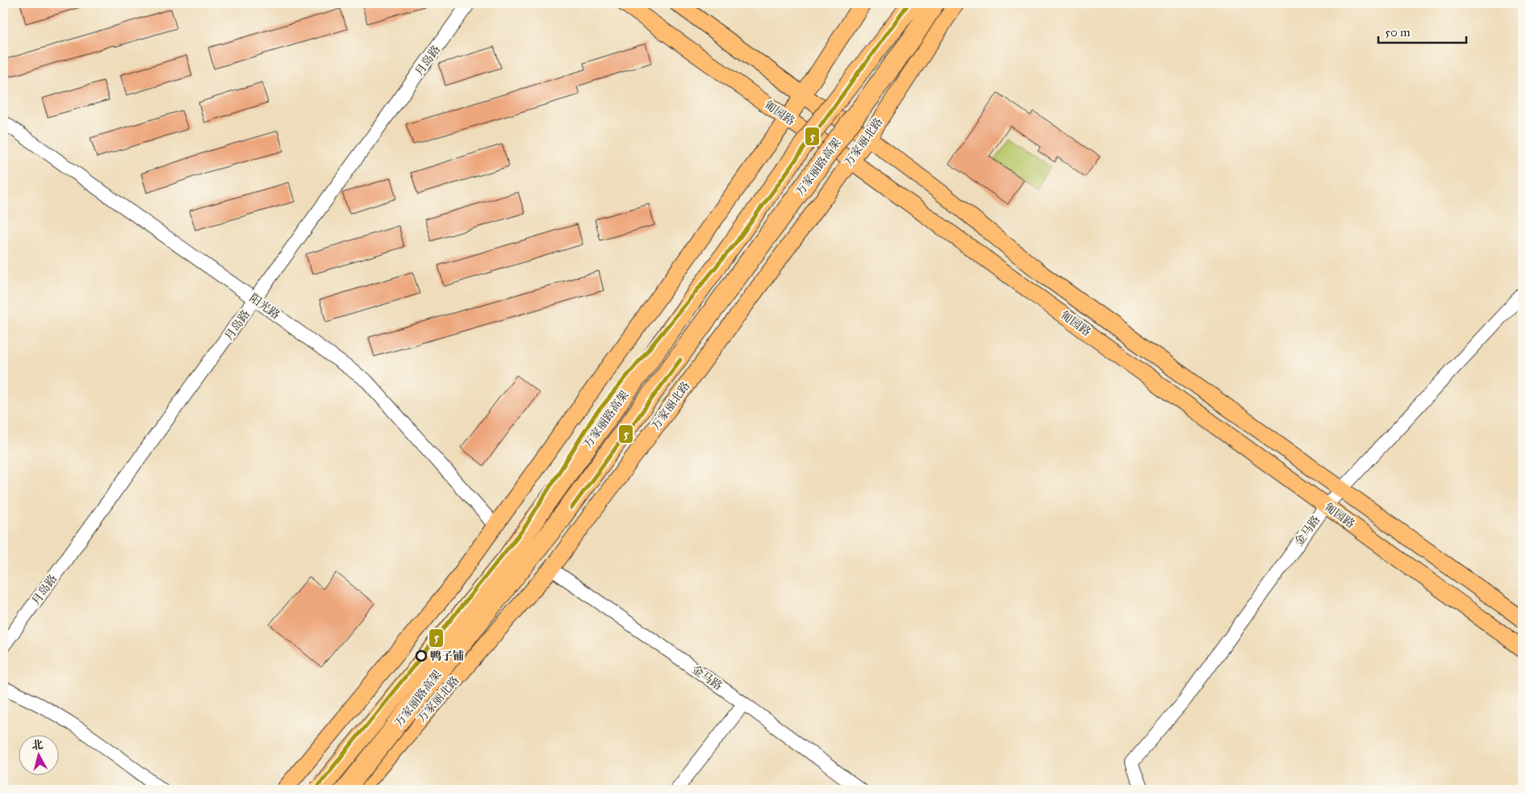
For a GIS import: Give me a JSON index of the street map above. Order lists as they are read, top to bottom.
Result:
{
  "streets": {
    "highway": ["万家丽路高架"],
    "main road": ["匍园路", "万家丽北路"],
    "street": ["月岛路", "阳光路", "金马路"]
  },
  "crossings": [
    ["月岛路", "阳光路"],
    ["匍园路", "万家丽北路"],
    ["匍园路", "金马路"],
    ["万家丽北路", "金马路"]
  ],
  "places": ["鸭子铺"],
  "lines": ["transit line 5"],
  "scale_bar": "50 m",
  "north": "top"
}
